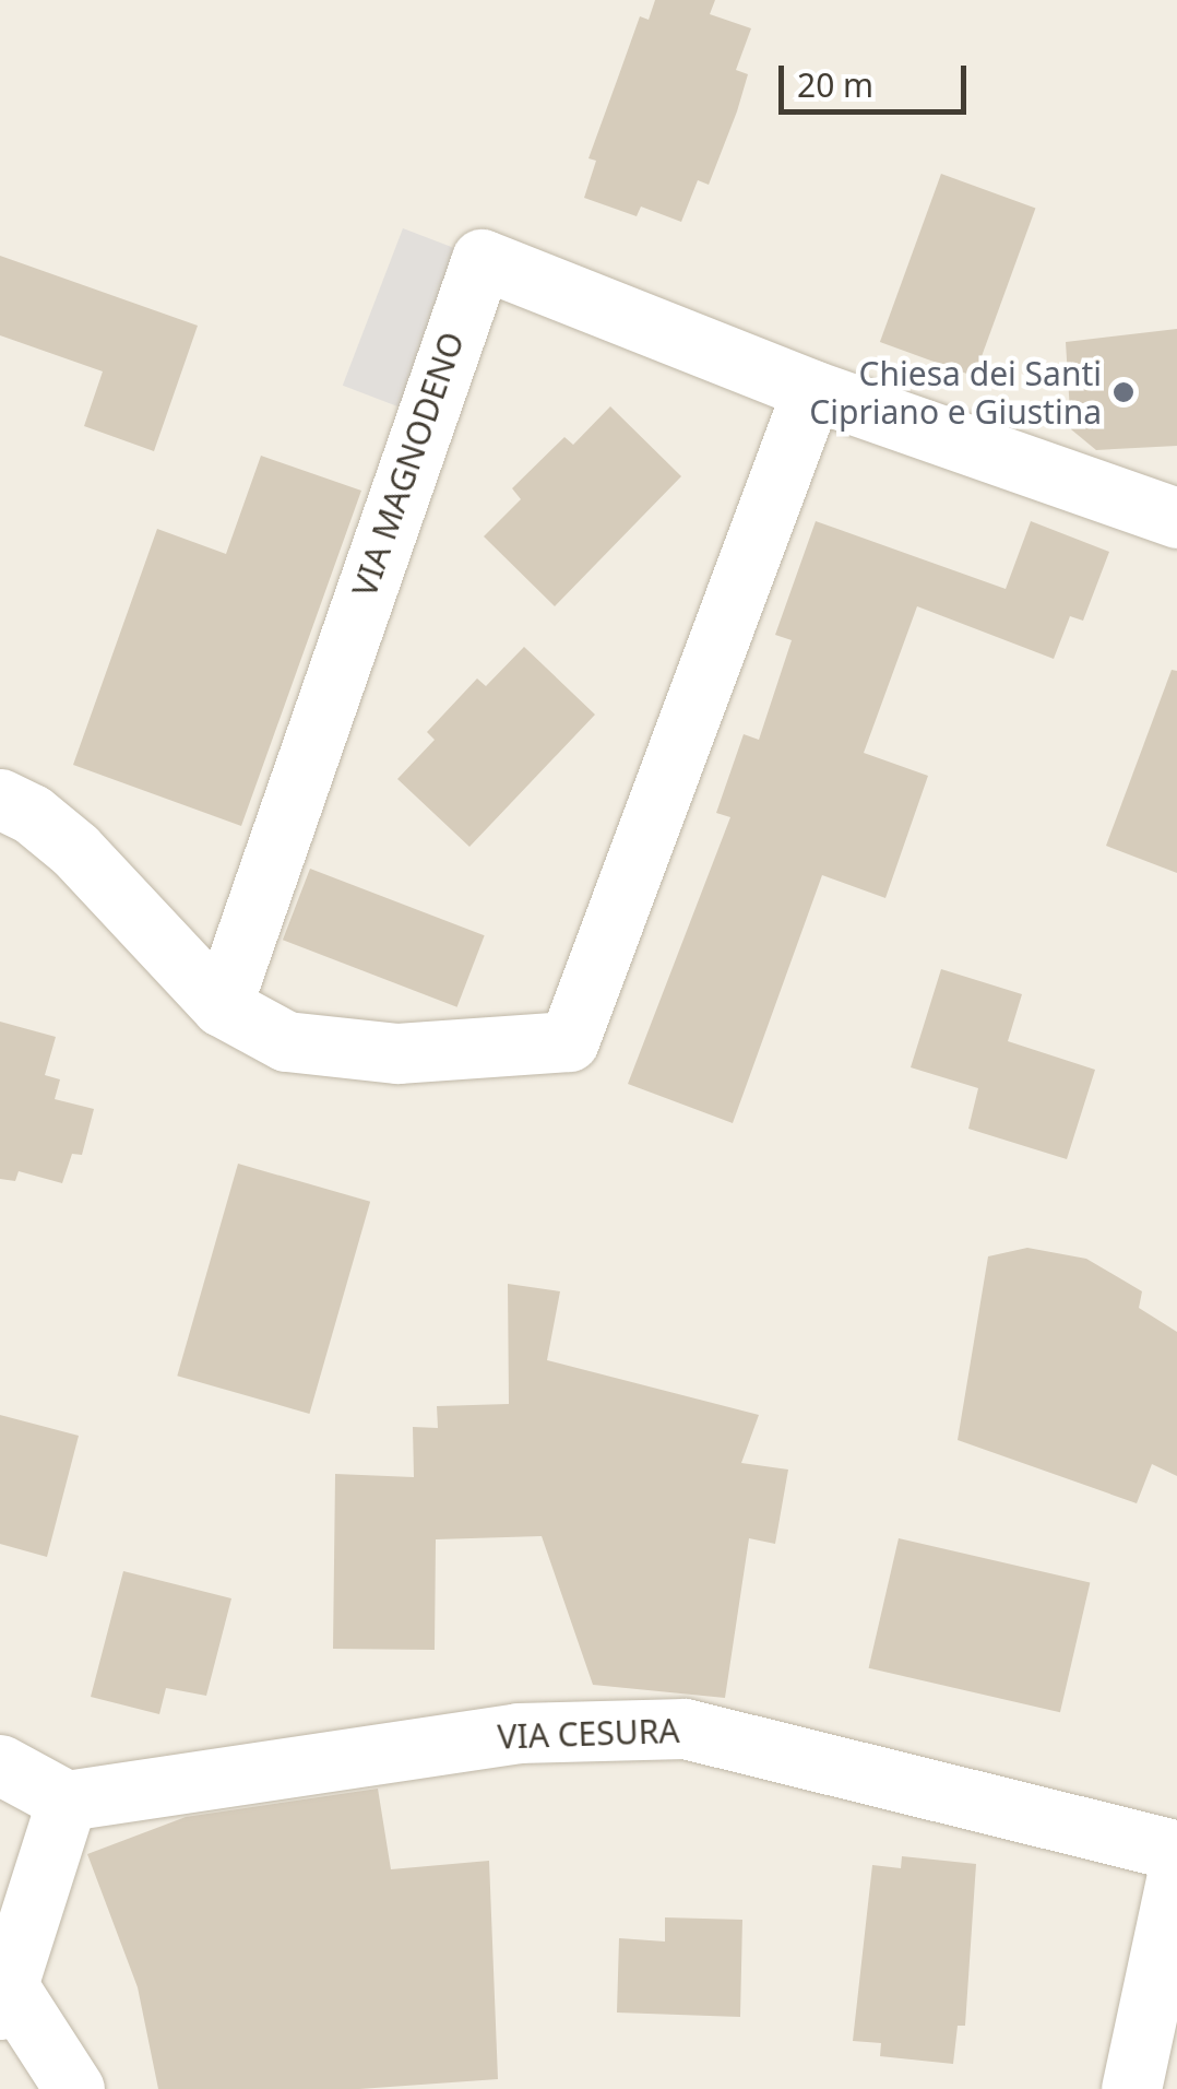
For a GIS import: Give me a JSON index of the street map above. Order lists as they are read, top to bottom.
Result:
{
  "streets": {
    "street": ["VIA MAGNODENO", "VIA CESURA"]
  },
  "places": ["Chiesa dei Santi Cipriano e Giustina"],
  "scale_bar": "20 m"
}
